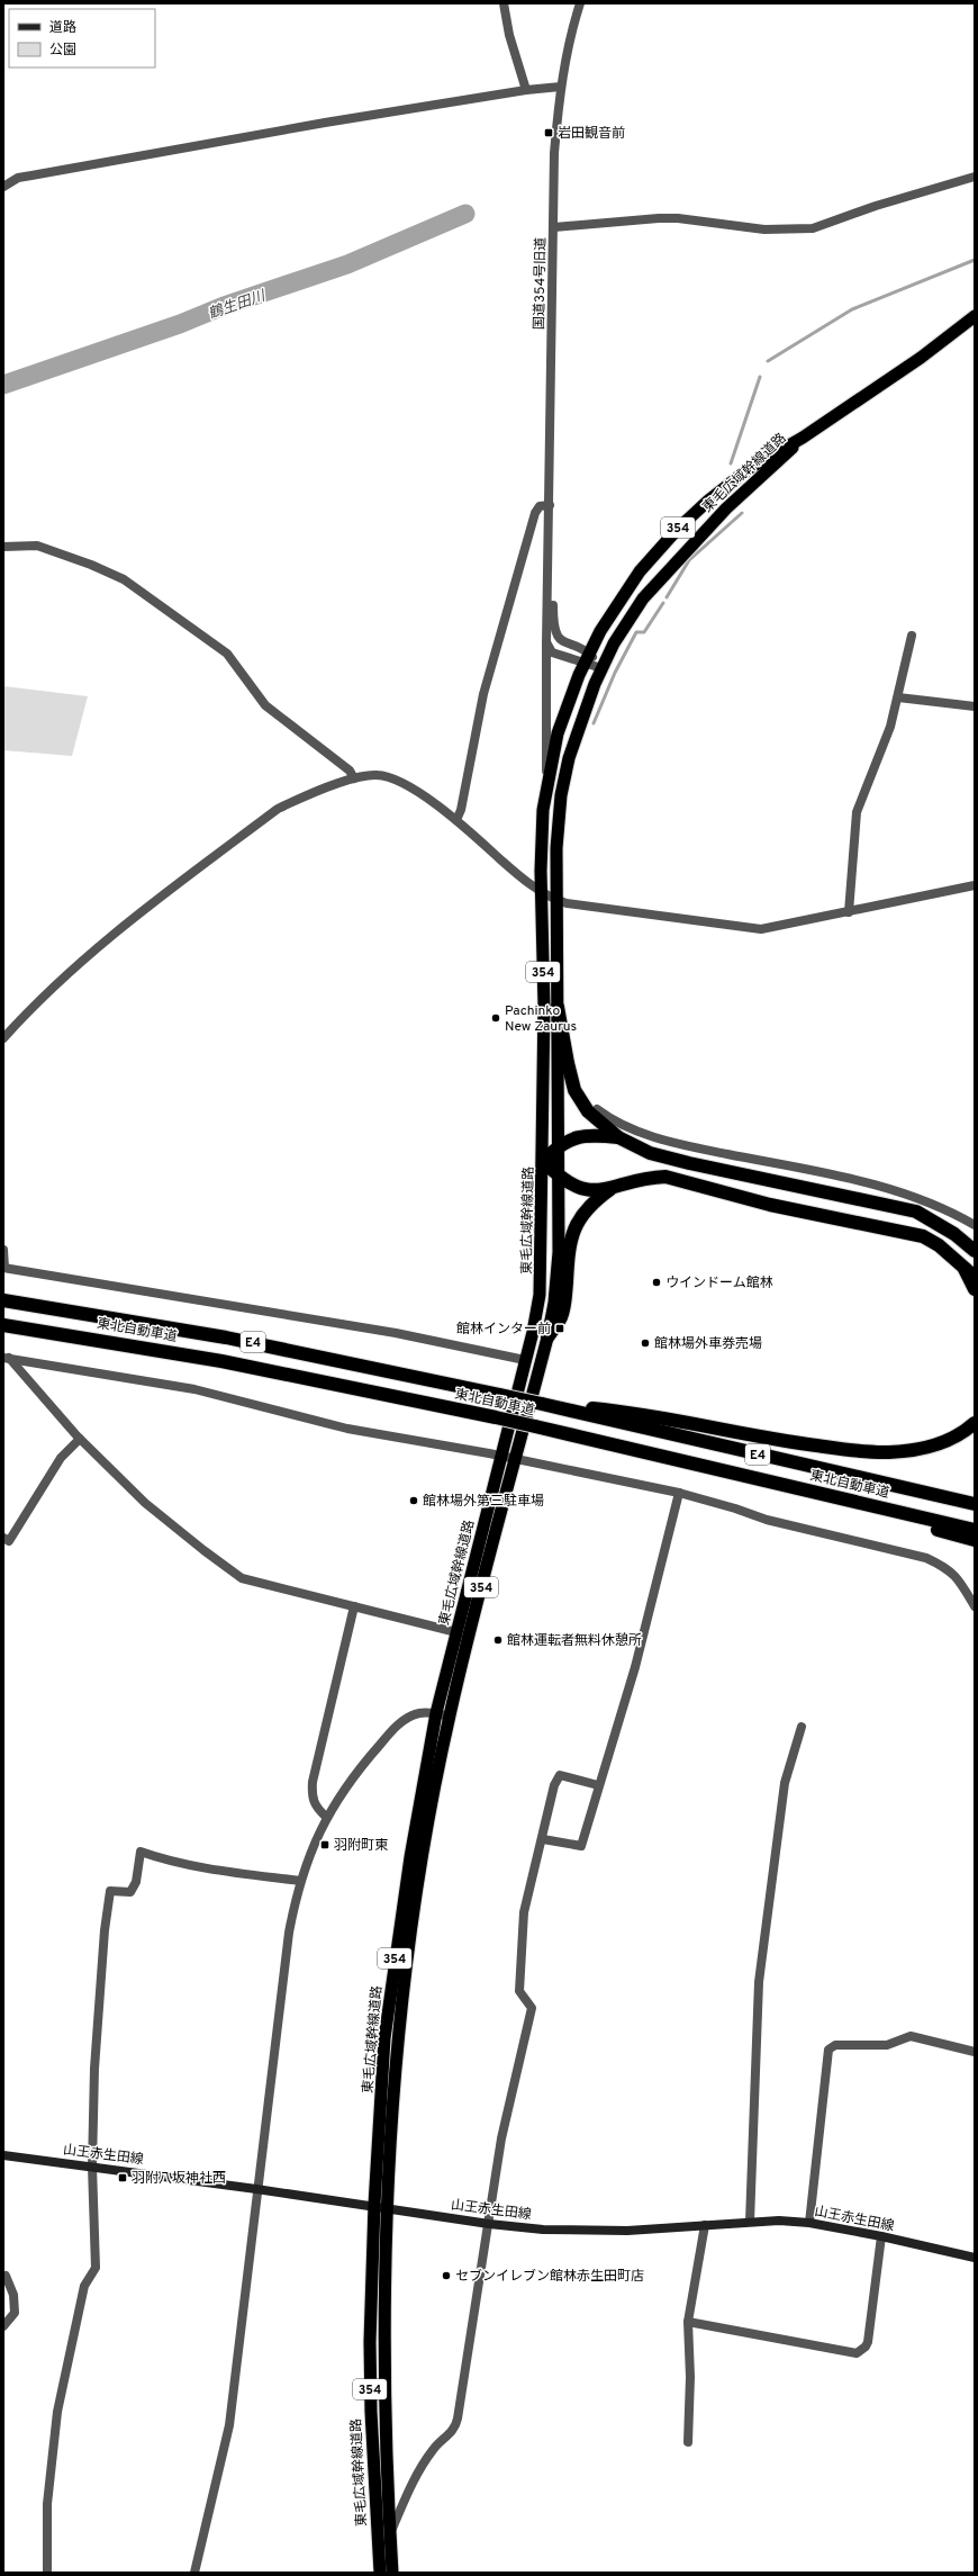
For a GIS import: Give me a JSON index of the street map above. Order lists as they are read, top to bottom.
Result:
{
  "streets": {
    "highway": [
      "東毛広域幹線道路",
      "354",
      "東北自動車道",
      "E4"
    ],
    "main road": ["山王赤生田線"],
    "street": ["国道354号旧道"]
  },
  "crossings": [
    ["国道354号旧道", "東毛広域幹線道路"],
    ["東毛広域幹線道路", "山王赤生田線"]
  ],
  "water": ["鶴生田川"],
  "places": {
    "transit": [
      "岩田観音前",
      "館林インター前",
      "羽附町東",
      "羽附八坂神社西"
    ],
    "other": [
      "Pachinko New Zaurus",
      "ウインドーム館林",
      "館林場外車券売場",
      "館林場外第三駐車場",
      "館林運転者無料休憩所",
      "セブンイレブン館林赤生田町店"
    ]
  },
  "legend": ["道路", "公園"]
}
